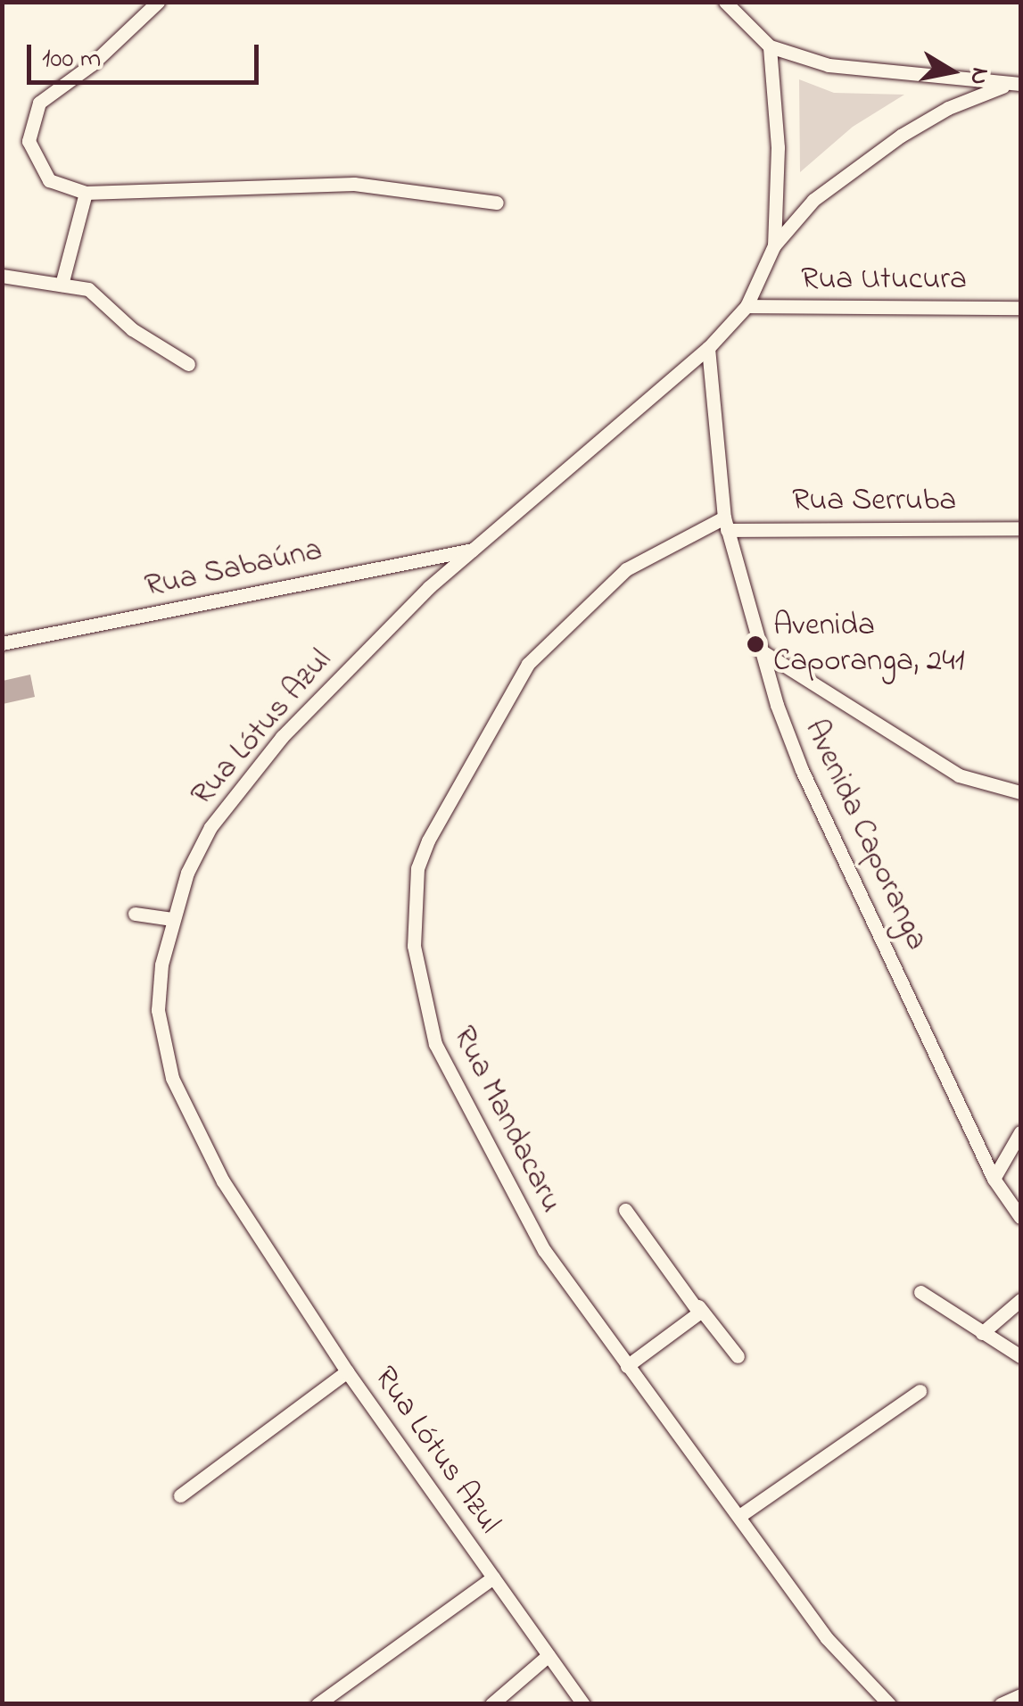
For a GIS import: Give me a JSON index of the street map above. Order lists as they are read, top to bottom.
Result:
{
  "streets": {
    "street": [
      "Rua Utucura",
      "Rua Serruba",
      "Rua Sabaúna",
      "Rua Lótus Azul",
      "Avenida Caporanga",
      "Rua Mandacaru"
    ]
  },
  "crossings": [
    ["Rua Utucura", "Rua Lótus Azul"],
    ["Rua Serruba", "Avenida Caporanga"],
    ["Rua Serruba", "Rua Mandacaru"],
    ["Rua Sabaúna", "Rua Lótus Azul"],
    ["Rua Lótus Azul", "Avenida Caporanga"],
    ["Avenida Caporanga", "Rua Mandacaru"]
  ],
  "places": ["Avenida Caporanga, 241"],
  "scale_bar": "100 m",
  "north": "right"
}
